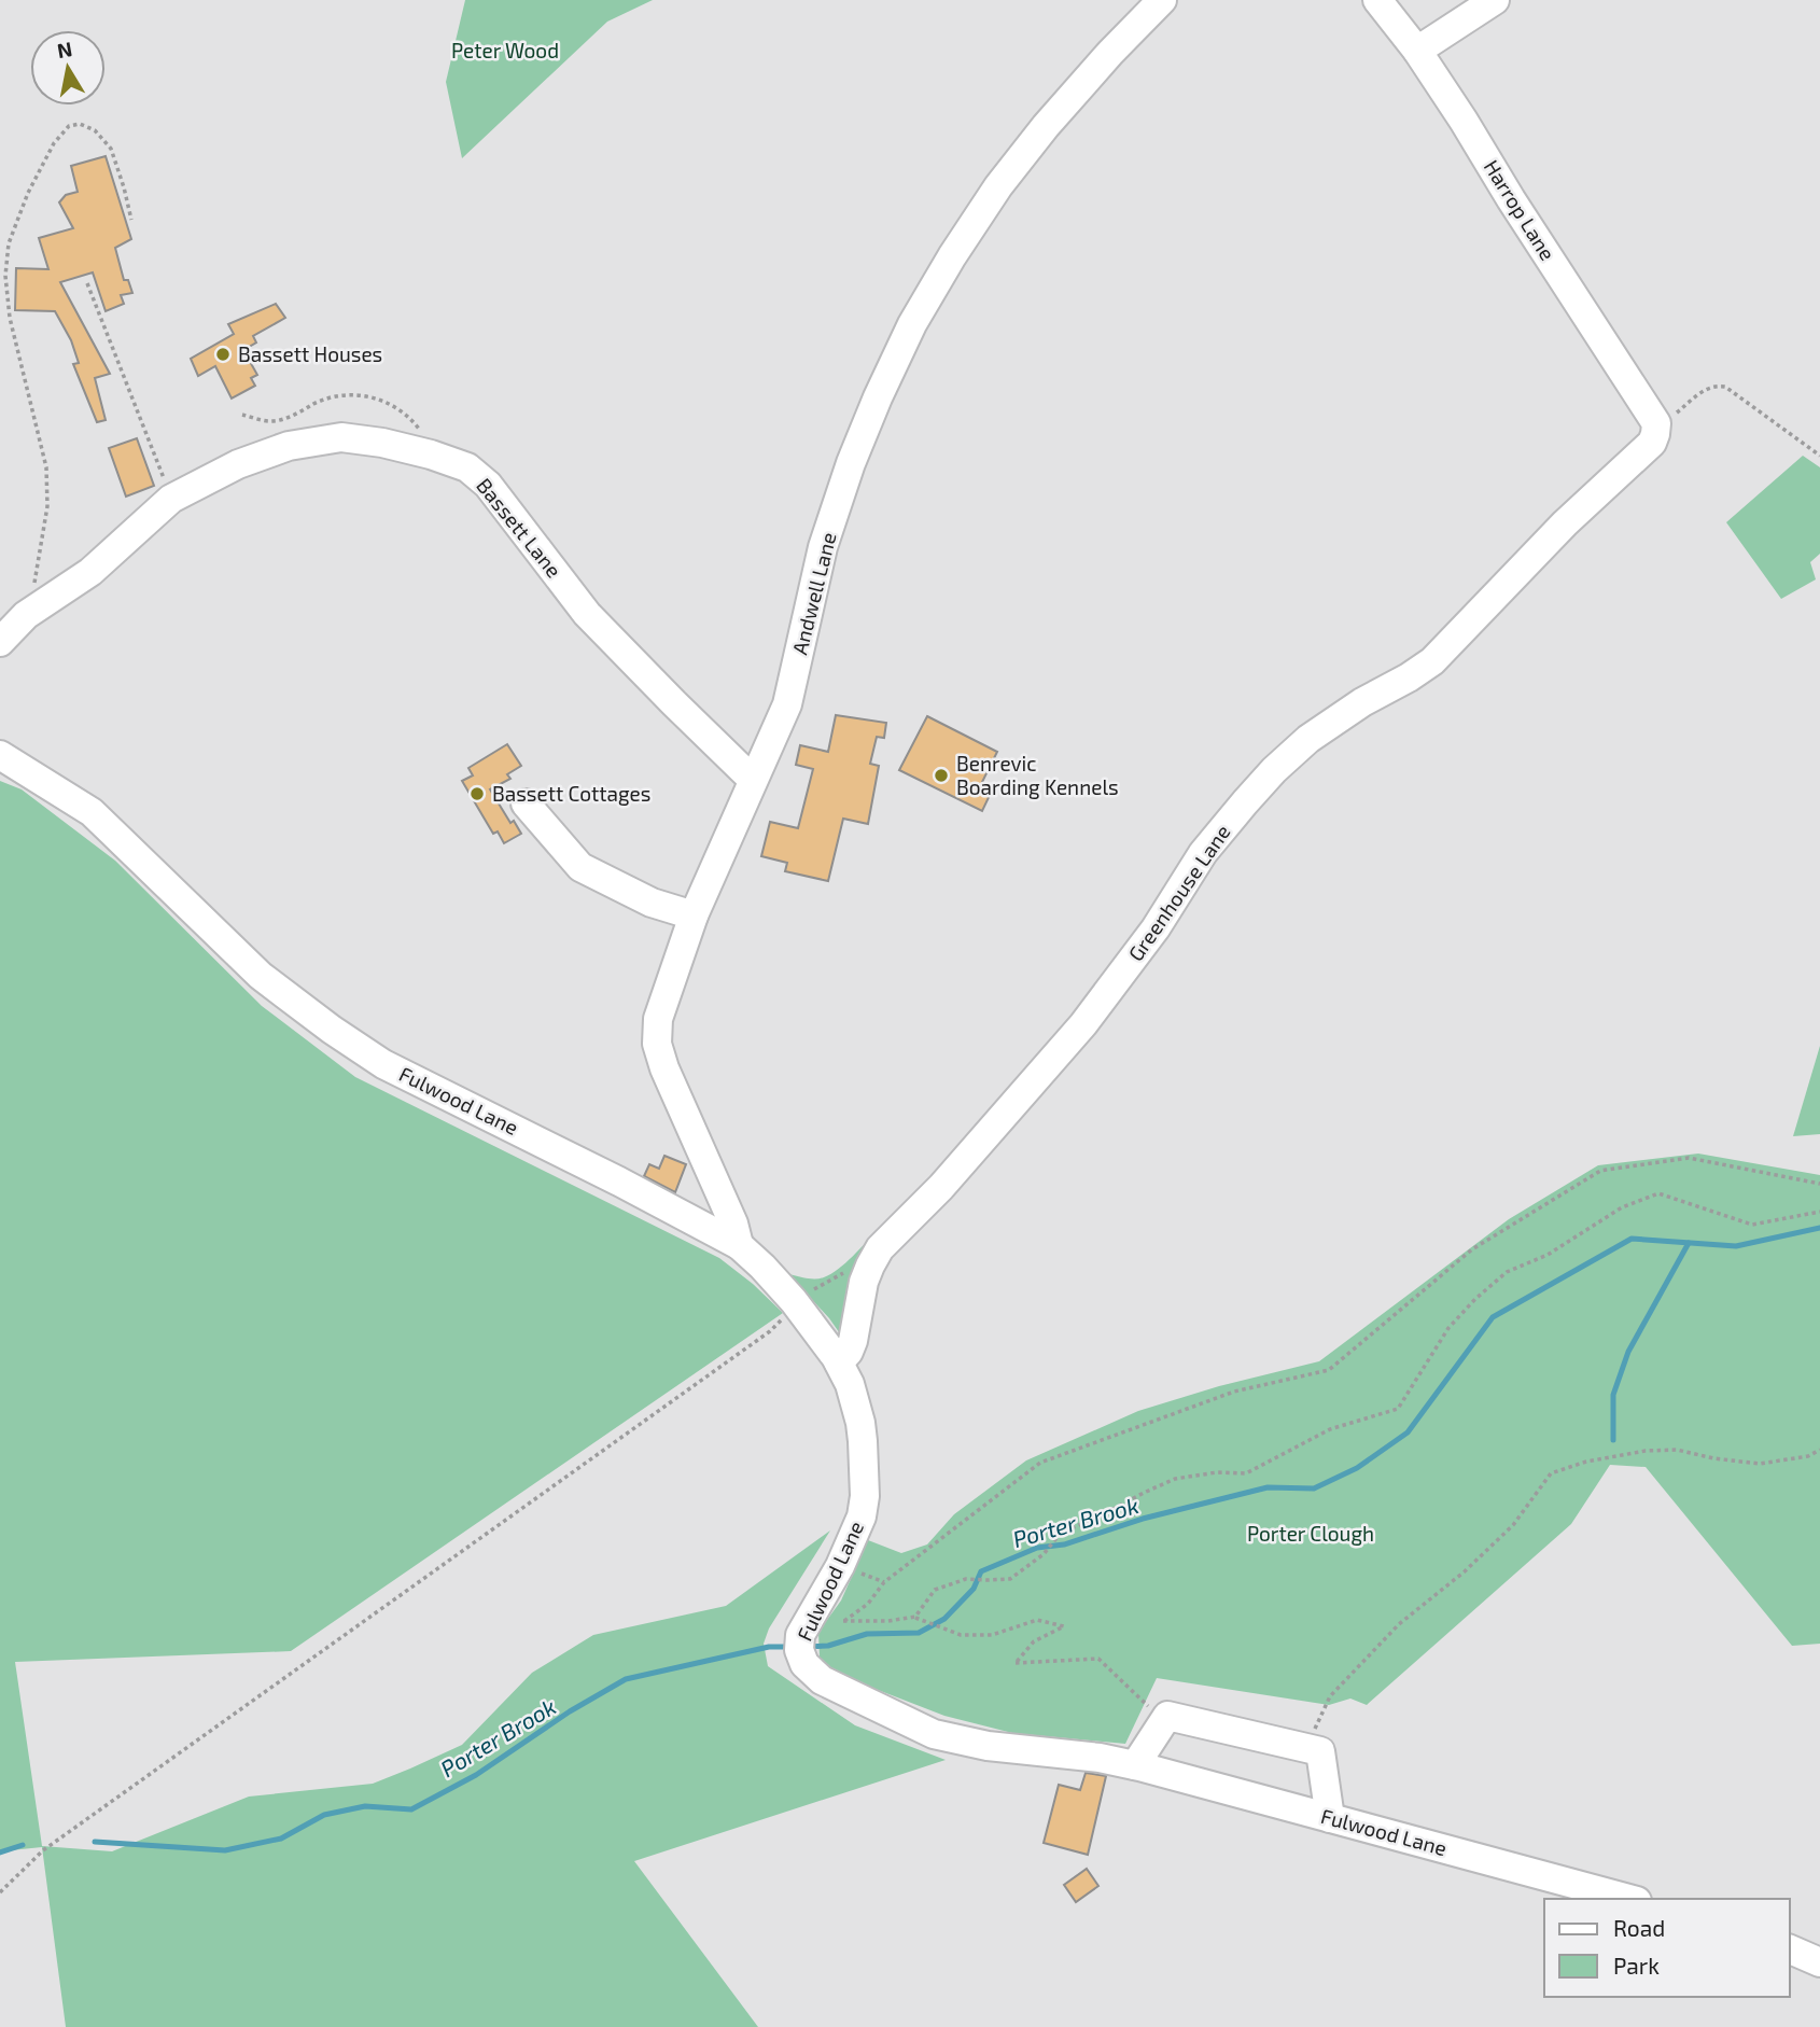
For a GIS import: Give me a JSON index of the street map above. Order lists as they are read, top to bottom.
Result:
{
  "streets": {
    "street": [
      "Harrop Lane",
      "Bassett Lane",
      "Andwell Lane",
      "Greenhouse Lane",
      "Fulwood Lane"
    ]
  },
  "crossings": [
    ["Harrop Lane", "Greenhouse Lane"],
    ["Bassett Lane", "Andwell Lane"],
    ["Andwell Lane", "Fulwood Lane"],
    ["Greenhouse Lane", "Fulwood Lane"]
  ],
  "water": ["Porter Brook"],
  "parks": ["Peter Wood", "Porter Clough"],
  "places": ["Bassett Houses", "Benrevic Boarding Kennels", "Bassett Cottages"],
  "legend": ["Road", "Park"],
  "north": "top"
}
